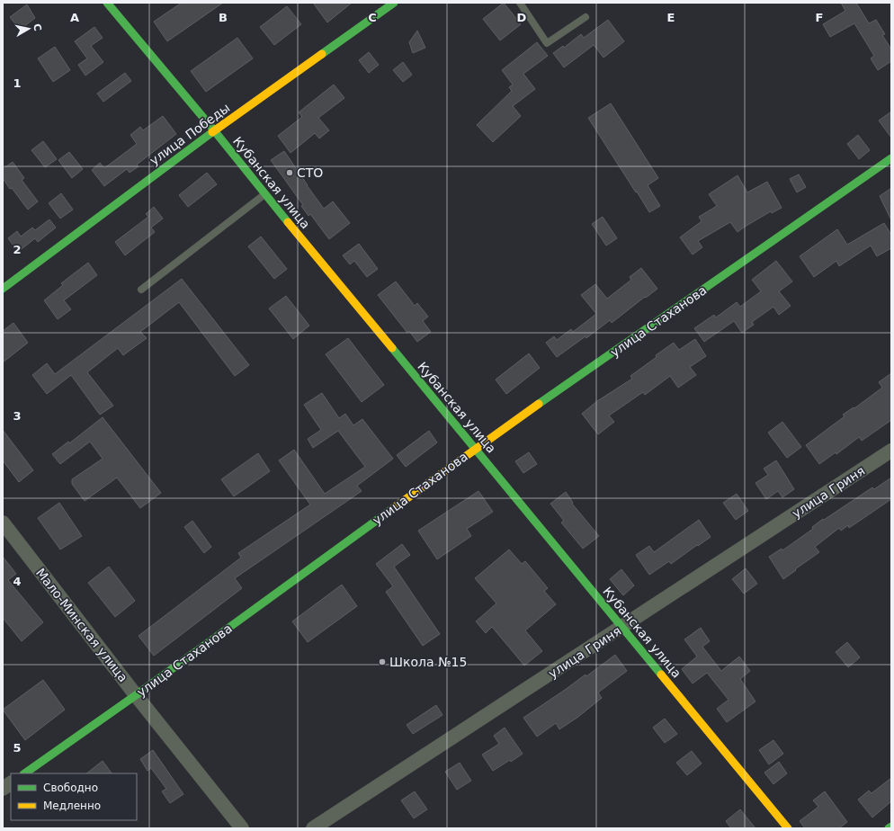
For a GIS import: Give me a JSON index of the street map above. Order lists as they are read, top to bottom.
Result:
{
  "streets": {
    "street": [
      "улица Победы",
      "Кубанская улица",
      "улица Стаханова",
      "улица Гриня",
      "Мало-Минская улица"
    ]
  },
  "crossings": [
    ["улица Победы", "Кубанская улица"],
    ["Кубанская улица", "улица Стаханова"],
    ["Кубанская улица", "улица Гриня"],
    ["улица Стаханова", "Мало-Минская улица"]
  ],
  "places": ["СТО", "Школа №15"],
  "legend": ["Свободно", "Медленно"],
  "north": "right",
  "grid": {
    "columns": [
      "A",
      "B",
      "C",
      "D",
      "E",
      "F"
    ],
    "rows": [
      "1",
      "2",
      "3",
      "4",
      "5"
    ]
  }
}
